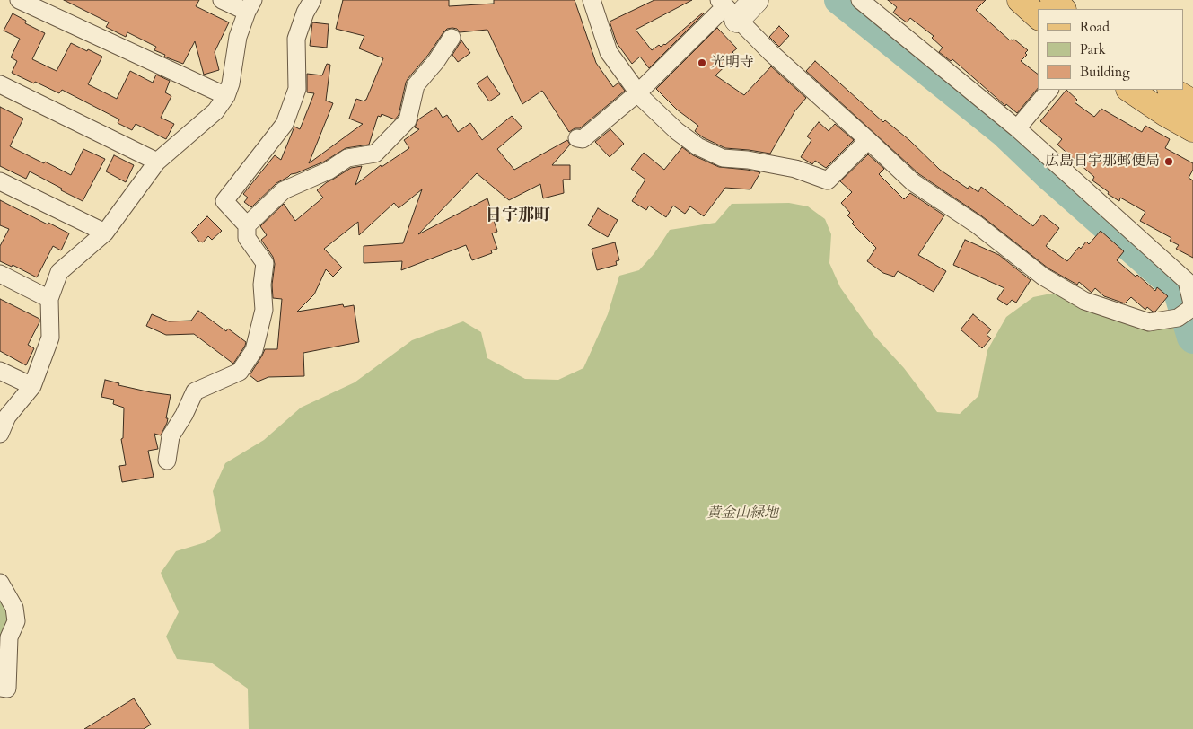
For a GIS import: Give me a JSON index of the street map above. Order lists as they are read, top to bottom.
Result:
{
  "districts": ["日宇那町"],
  "parks": ["黄金山緑地"],
  "places": ["光明寺", "広島日宇那郵便局"],
  "legend": ["Road", "Park", "Building"]
}
